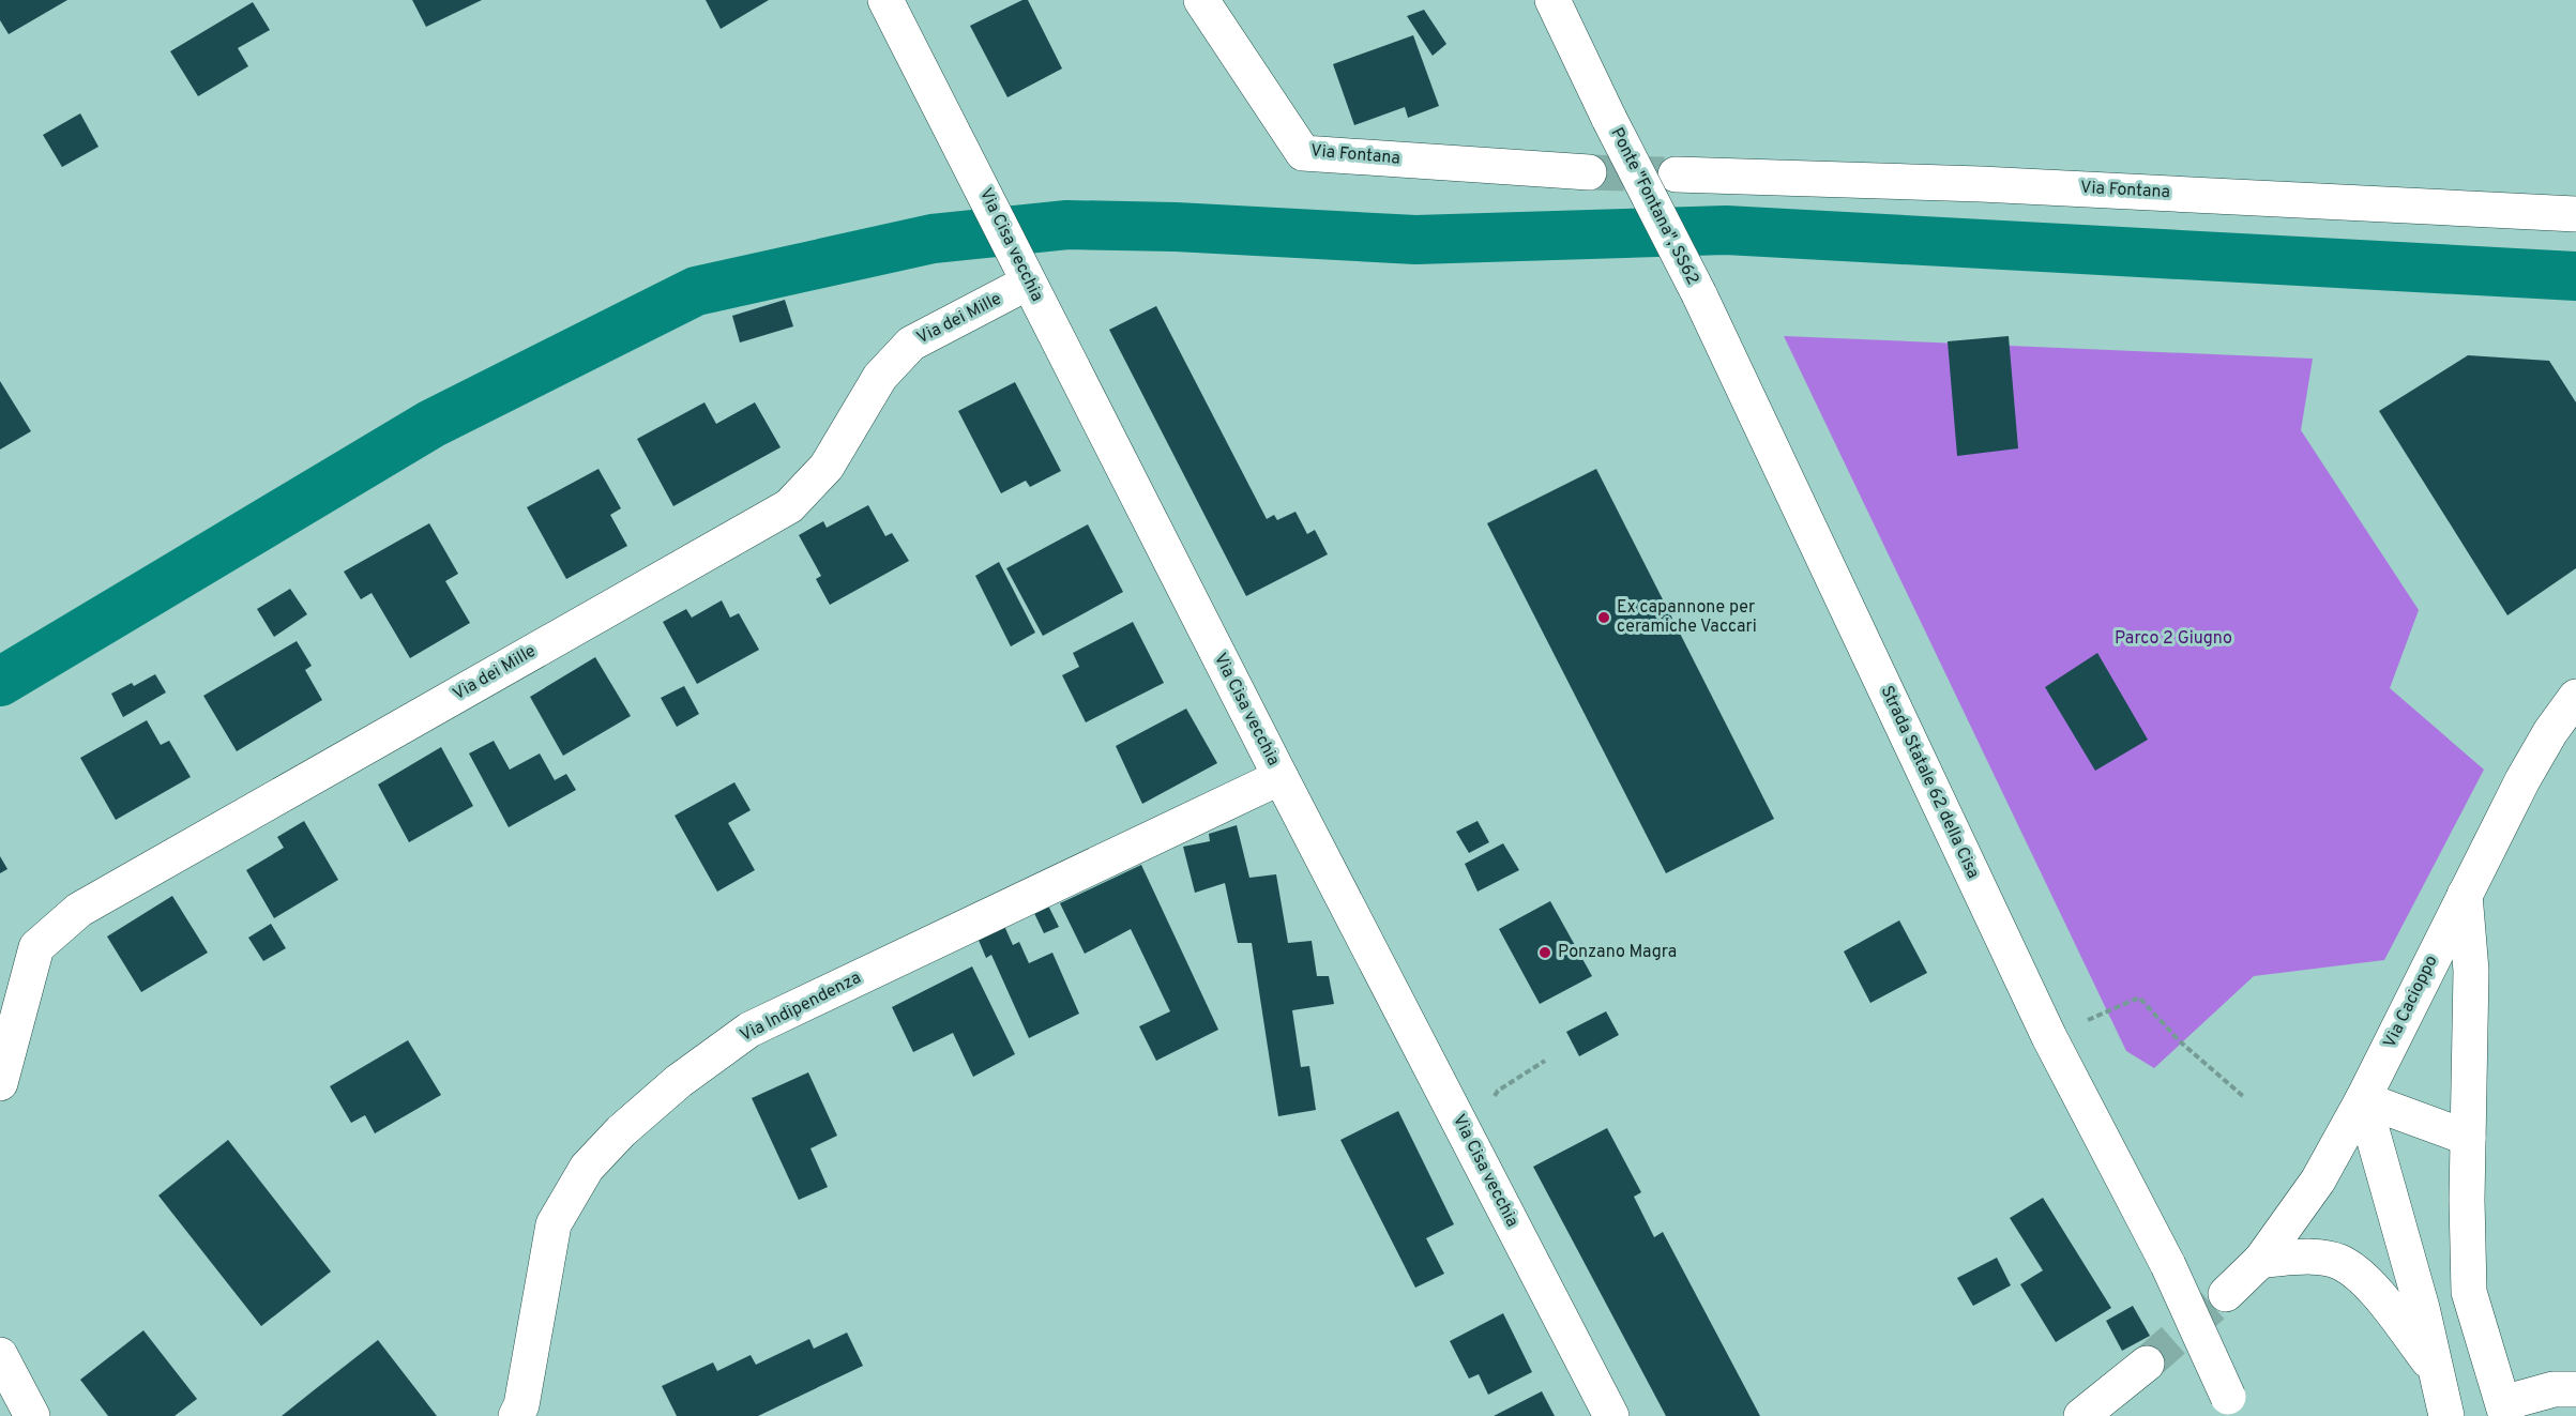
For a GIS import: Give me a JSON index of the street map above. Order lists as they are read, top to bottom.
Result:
{
  "streets": {
    "street": [
      "Via Fontana",
      "Ponte \"Fontana\", SS62",
      "Via Cisa vecchia",
      "Via dei Mille",
      "Strada Statale 62 della Cisa",
      "Via Cacioppo",
      "Via Indipendenza"
    ]
  },
  "crossings": [
    ["Ponte \"Fontana\", SS62", "Strada Statale 62 della Cisa"],
    ["Via Cisa vecchia", "Via dei Mille"],
    ["Via Cisa vecchia", "Via Indipendenza"]
  ],
  "parks": ["Parco 2 Giugno"],
  "places": ["Ex capannone per ceramiche Vaccari", "Ponzano Magra"]
}
